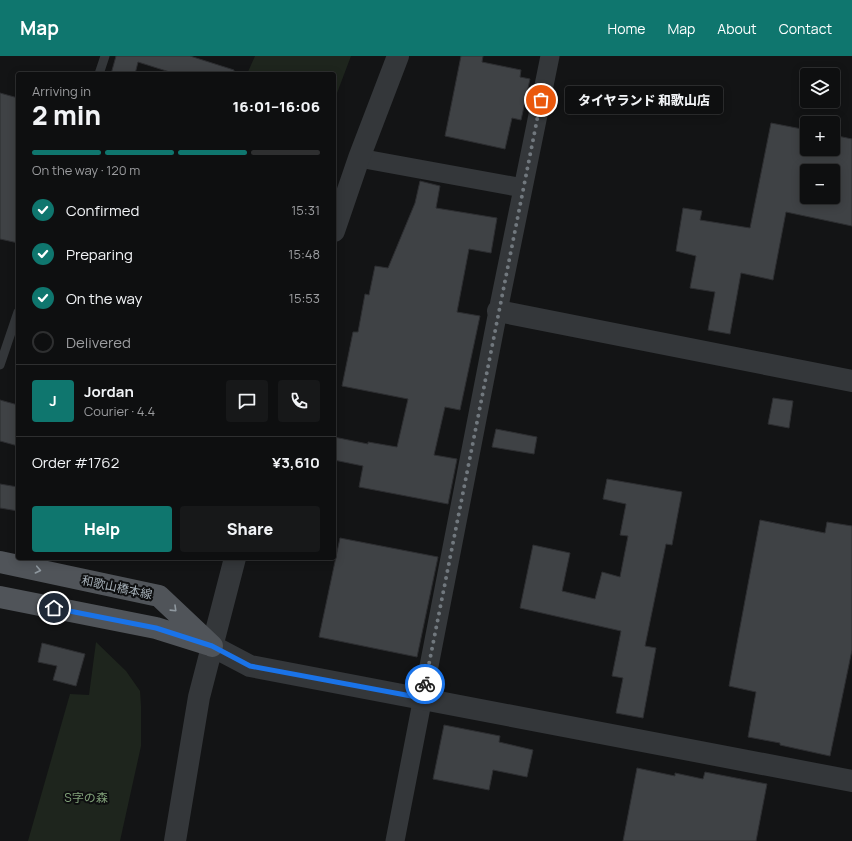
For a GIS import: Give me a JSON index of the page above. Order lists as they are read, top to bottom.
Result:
{
  "streets": {
    "main road": ["和歌山橋本線"]
  },
  "parks": ["S字の森"],
  "places": ["タイヤランド 和歌山店"],
  "page": {
    "header": "Map",
    "nav": [
      "Home",
      "Map",
      "About",
      "Contact"
    ],
    "map_buttons": ["+", "−"],
    "heading": ["2 min", "Arriving in", "16:01–16:06"],
    "panel": [
      "Jordan",
      "Courier · 4.4",
      "Order #1762",
      "¥3,610"
    ],
    "bubble": "タイヤランド 和歌山店",
    "bar": "On the way · 120 m",
    "list": [
      ["Confirmed", "15:31"],
      ["Preparing", "15:48"],
      ["On the way", "15:53"],
      "Delivered"
    ],
    "round": "J",
    "buttons": ["Help", "Share"]
  }
}
